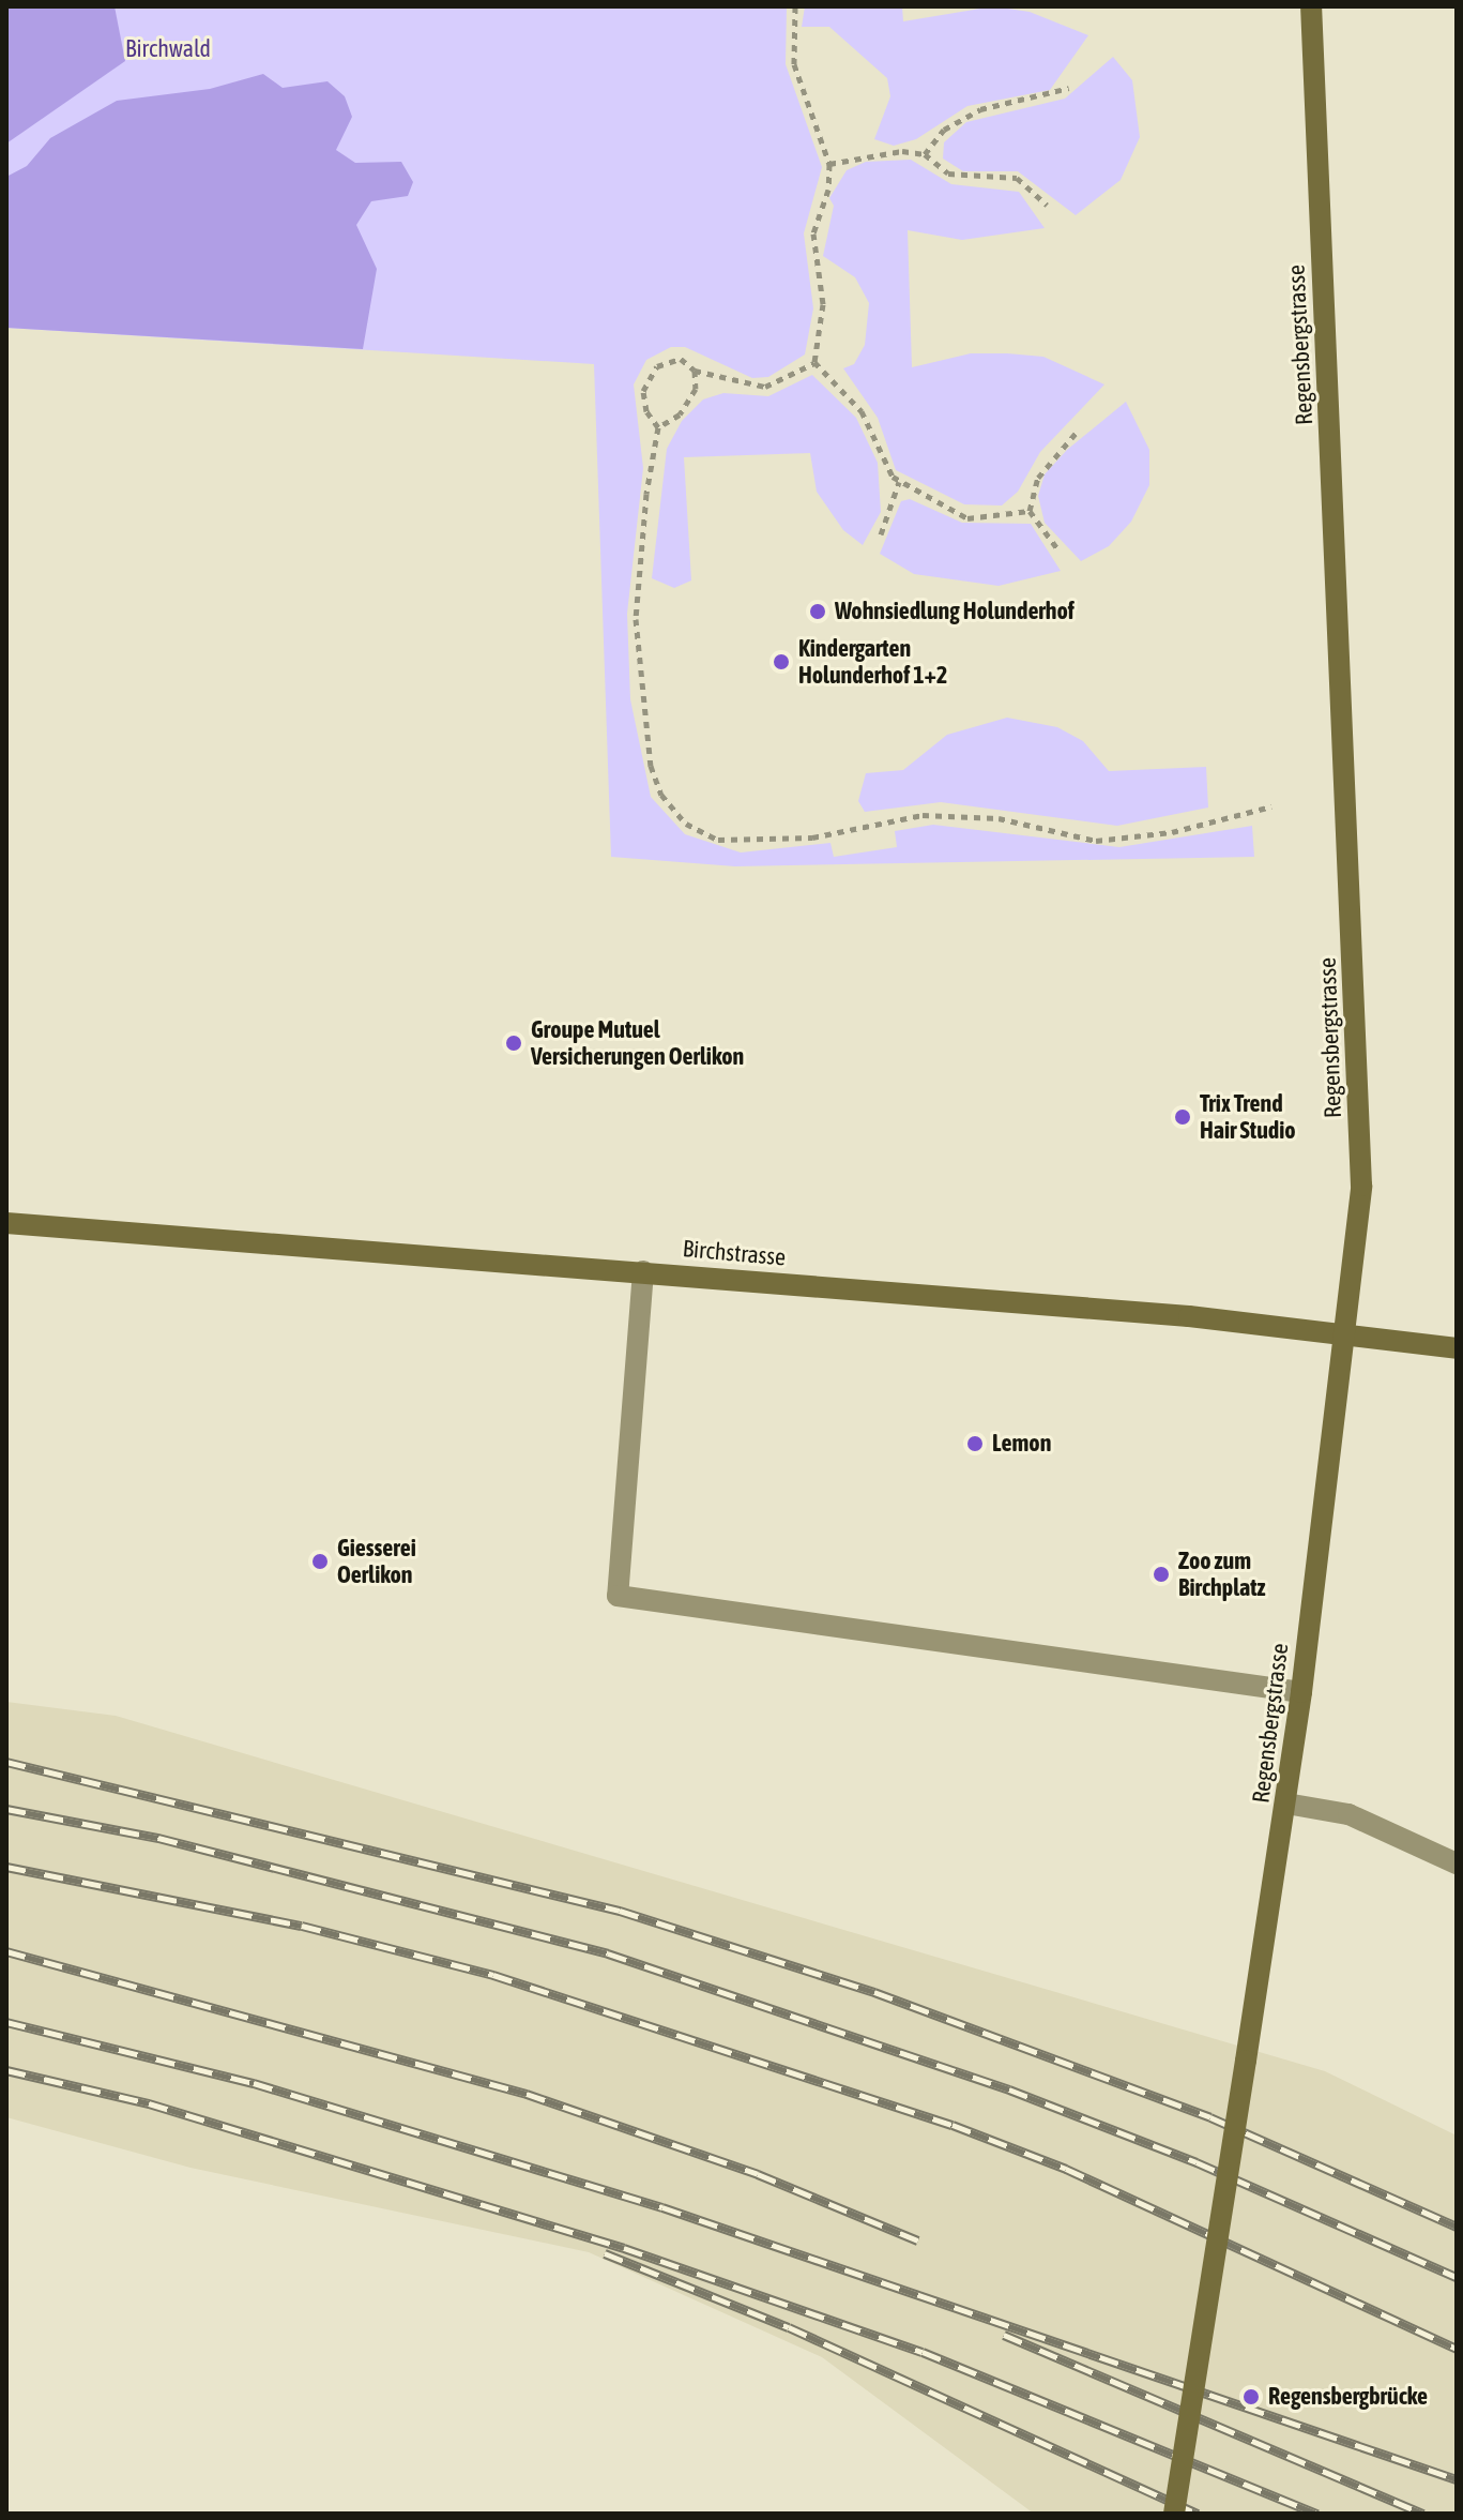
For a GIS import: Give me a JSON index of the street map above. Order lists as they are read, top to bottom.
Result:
{
  "streets": {
    "street": ["Regensbergstrasse", "Birchstrasse"]
  },
  "crossings": [
    ["Regensbergstrasse", "Birchstrasse"]
  ],
  "parks": ["Birchwald"],
  "places": [
    "Wohnsiedlung Holunderhof",
    "Kindergarten Holunderhof 1+2",
    "Groupe Mutuel Versicherungen Oerlikon",
    "Trix Trend Hair Studio",
    "Lemon",
    "Giesserei Oerlikon",
    "Zoo zum Birchplatz",
    "Regensbergbrücke"
  ]
}
